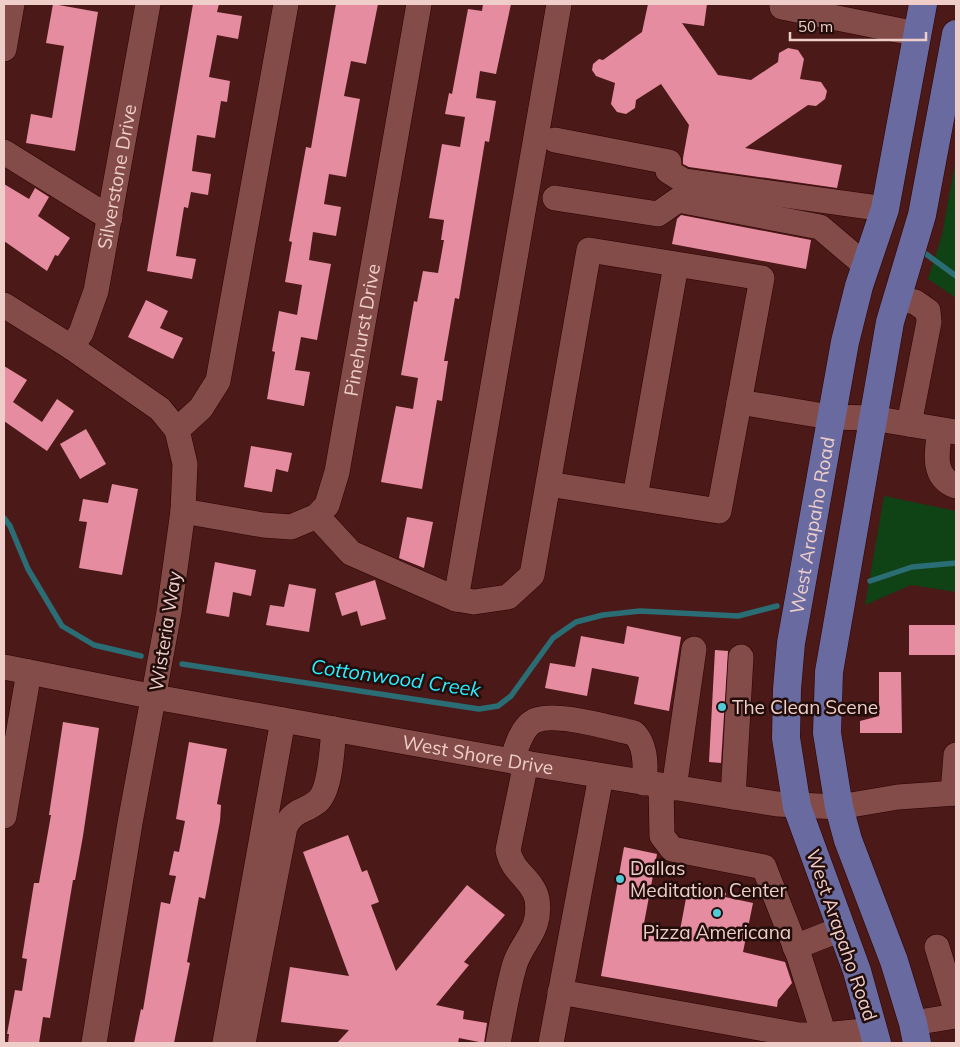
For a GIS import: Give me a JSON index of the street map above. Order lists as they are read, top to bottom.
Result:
{
  "streets": {
    "main road": ["West Arapaho Road"],
    "street": [
      "Silverstone Drive",
      "Pinehurst Drive",
      "Wisteria Way",
      "West Shore Drive"
    ]
  },
  "crossings": [
    ["Silverstone Drive", "Wisteria Way"],
    ["West Arapaho Road", "West Shore Drive"],
    ["Wisteria Way", "West Shore Drive"]
  ],
  "water": ["Cottonwood Creek"],
  "places": ["The Clean Scene", "Dallas Meditation Center", "Pizza Americana"],
  "scale_bar": "50 m"
}
